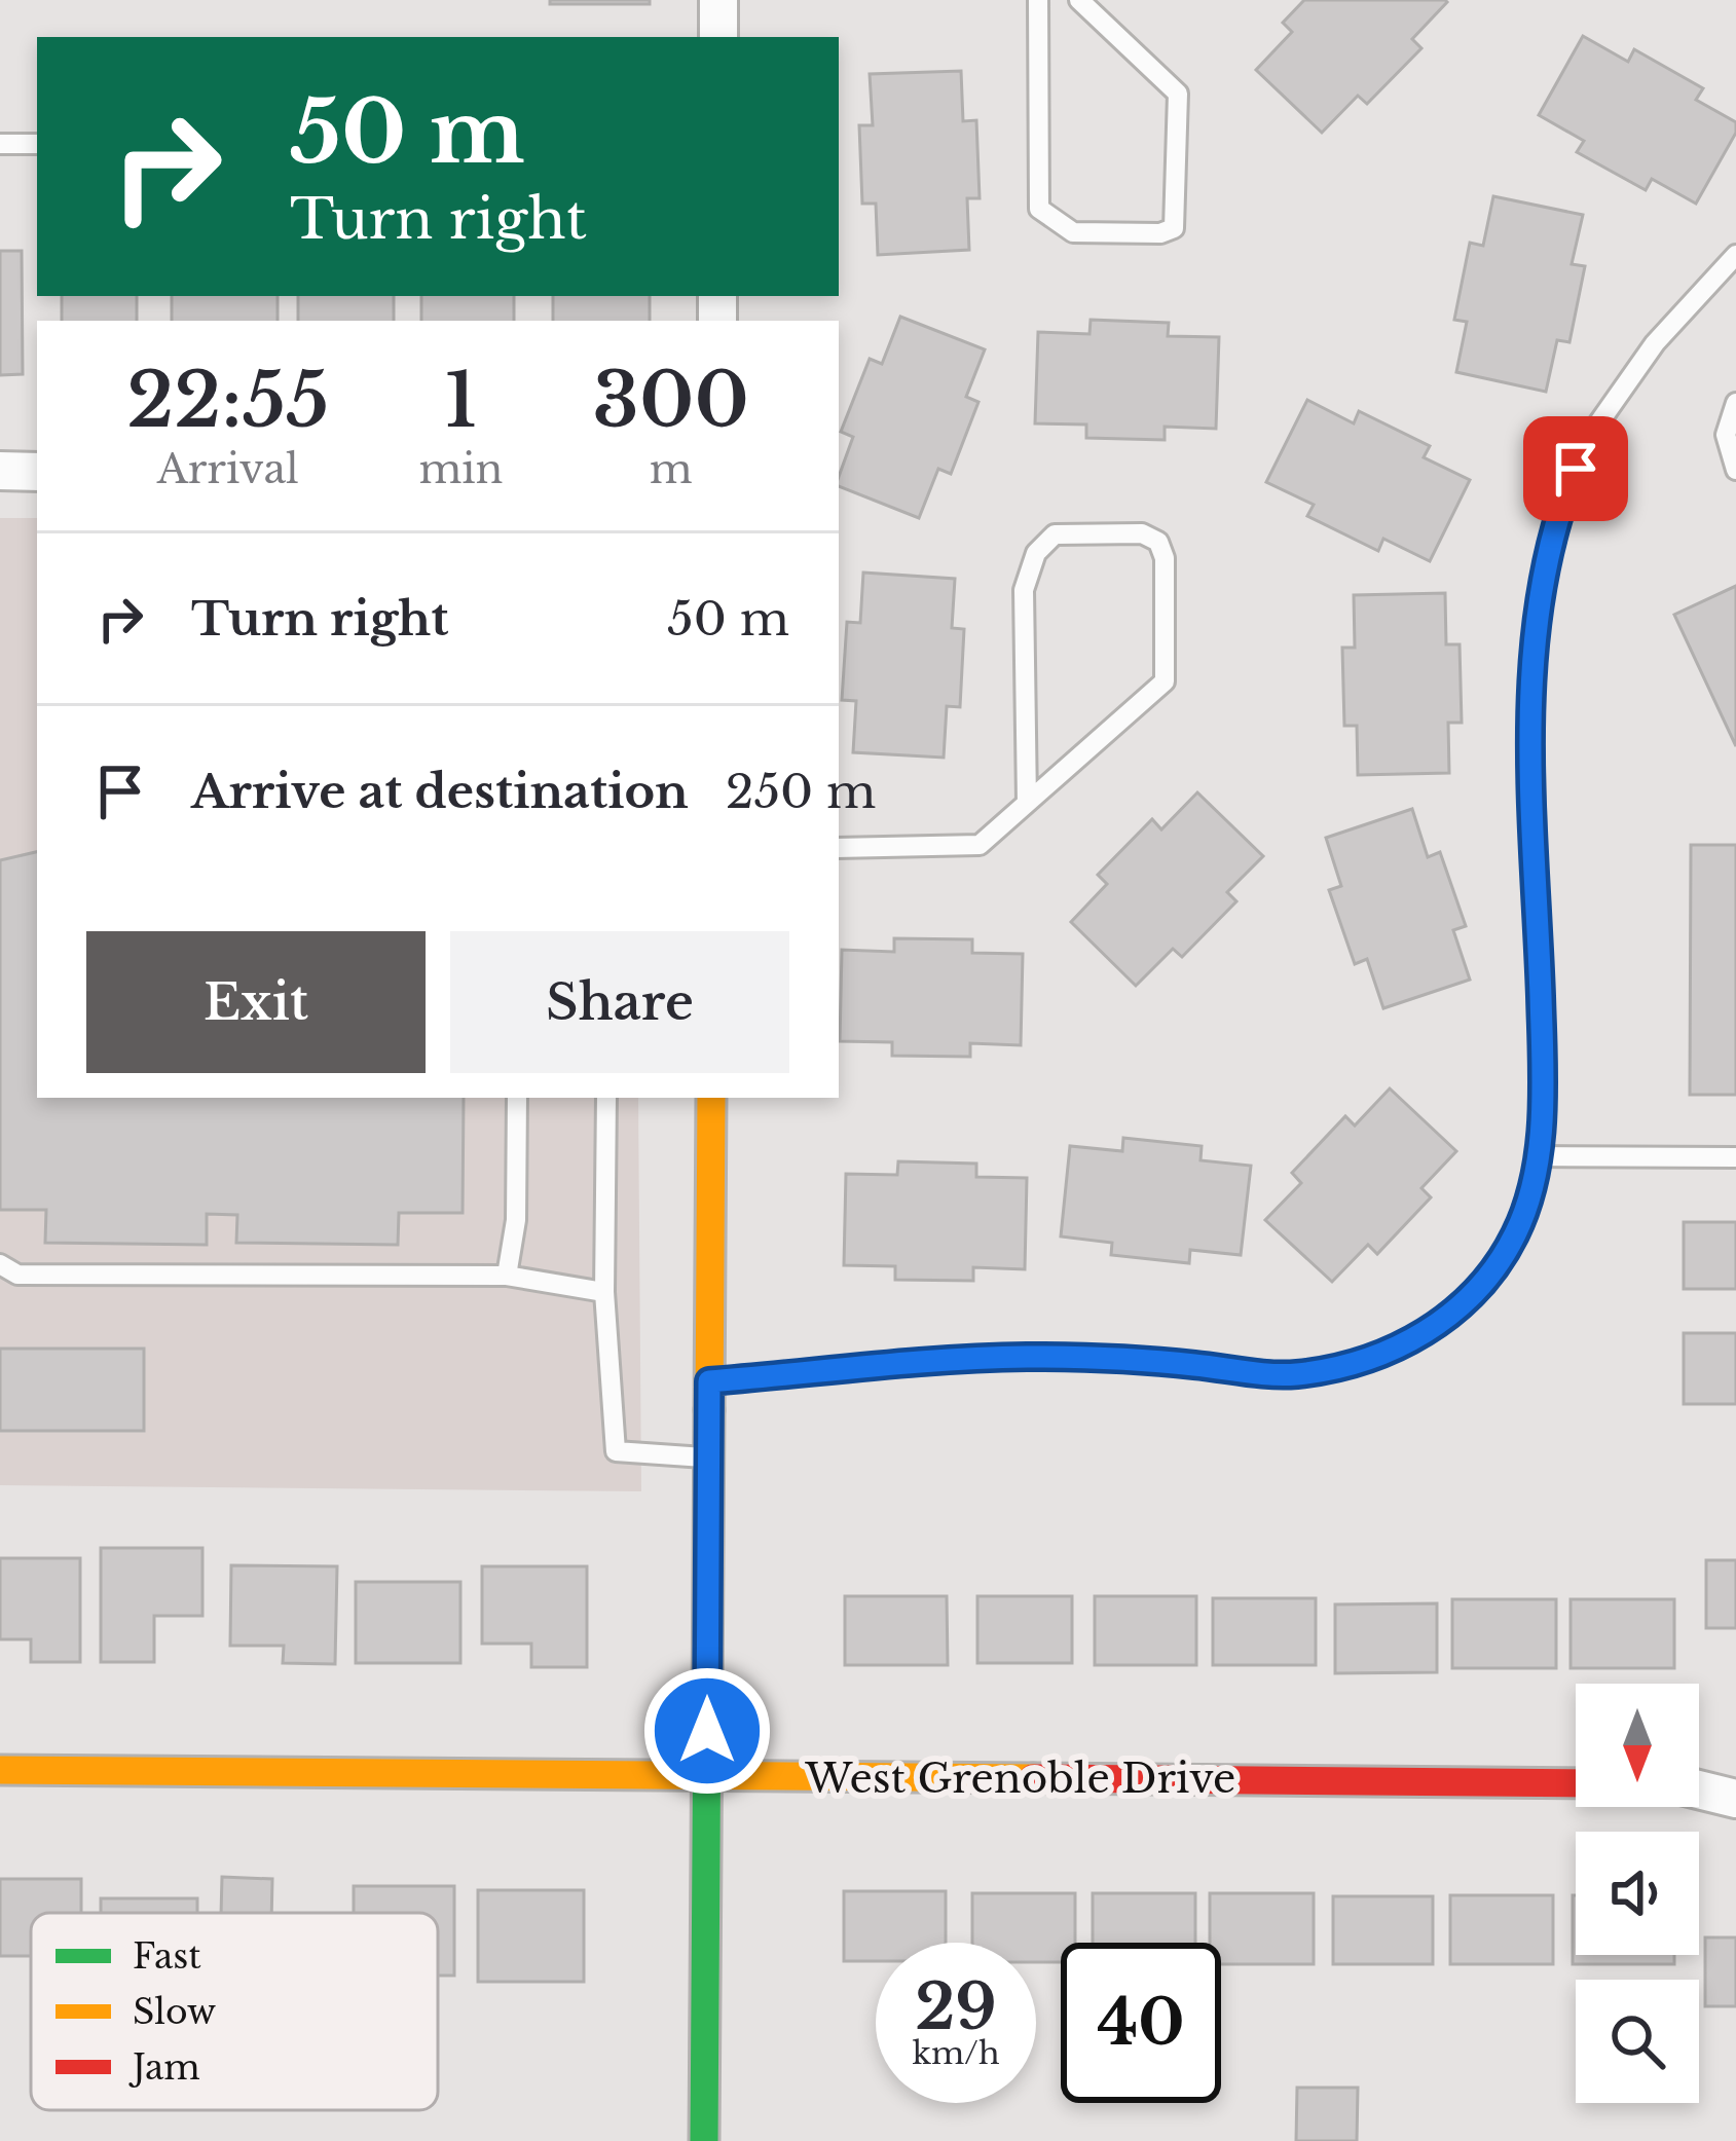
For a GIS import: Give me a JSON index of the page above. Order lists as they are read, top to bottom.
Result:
{
  "streets": {
    "street": ["West Grenoble Drive"]
  },
  "legend": ["Fast", "Slow", "Jam"],
  "north": "bottom",
  "page": {
    "turn": ["50 m", "Turn right"],
    "eta": [
      "22:55",
      "Arrival",
      "1",
      "min",
      "300",
      "m"
    ],
    "list": [
      {
        "name": "Turn right",
        "value": "50 m"
      },
      {
        "name": "Arrive at destination",
        "value": "250 m"
      }
    ],
    "buttons": ["Exit", "Share"],
    "speed": "29 km/h",
    "limit": "40"
  }
}
